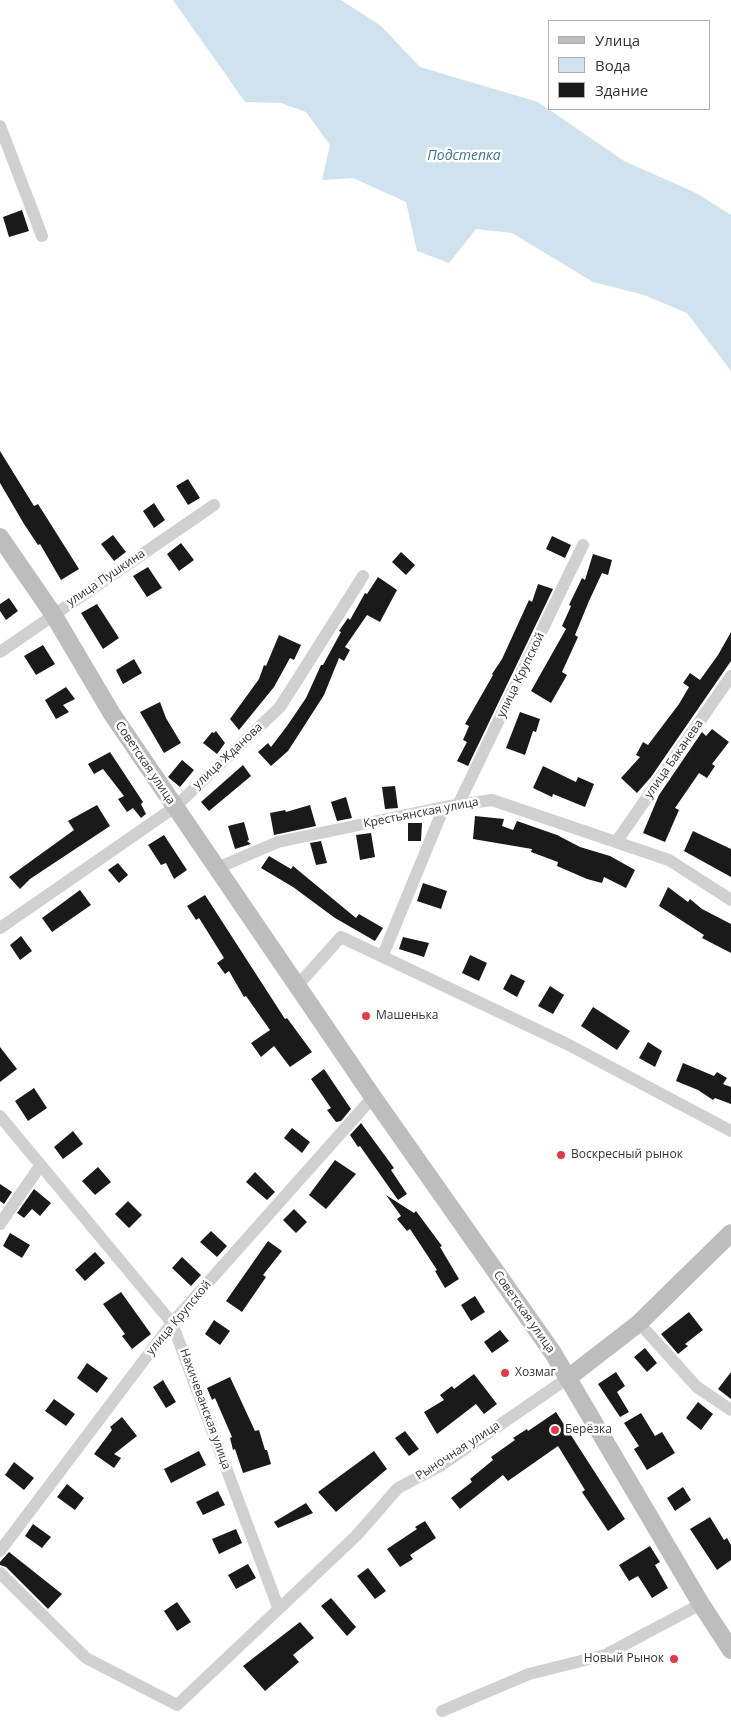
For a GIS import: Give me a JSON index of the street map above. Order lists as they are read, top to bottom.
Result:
{
  "streets": {
    "street": [
      "улица Пушкина",
      "улица Крупской",
      "улица Жданова",
      "улица Баканева",
      "Советская улица",
      "Крестьянская улица",
      "Нахичеванская улица",
      "Рыночная улица"
    ]
  },
  "crossings": [
    ["улица Пушкина", "Советская улица"],
    ["улица Крупской", "Советская улица"],
    ["улица Крупской", "Крестьянская улица"],
    ["улица Крупской", "Нахичеванская улица"],
    ["улица Жданова", "Советская улица"],
    ["улица Баканева", "Крестьянская улица"],
    ["Советская улица", "Крестьянская улица"],
    ["Советская улица", "Рыночная улица"],
    ["Нахичеванская улица", "Рыночная улица"]
  ],
  "water": ["Подстепка"],
  "places": [
    "Машенька",
    "Воскресный рынок",
    "Хозмаг",
    "Берёзка",
    "Новый Рынок"
  ],
  "legend": ["Улица", "Вода", "Здание"]
}
